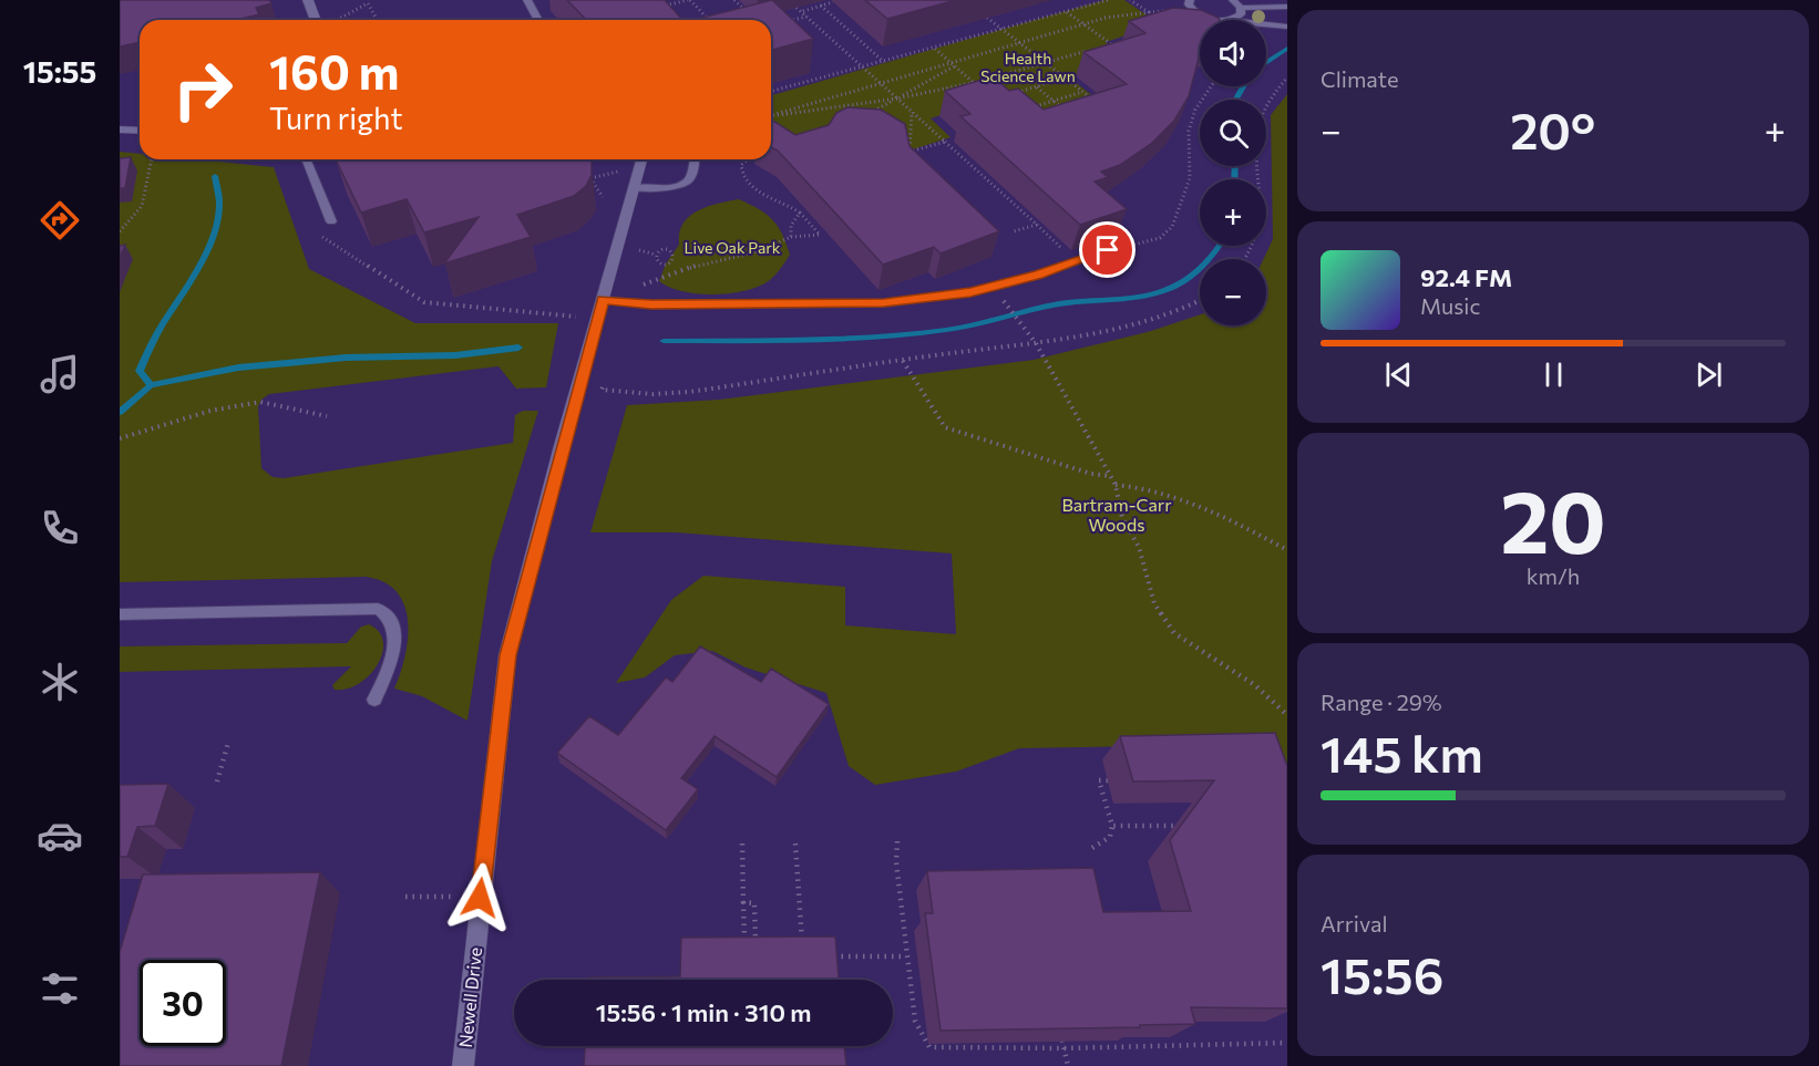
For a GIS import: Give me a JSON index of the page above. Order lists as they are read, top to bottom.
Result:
{
  "streets": {
    "street": ["Newell Drive"]
  },
  "parks": ["Health Science Lawn", "Live Oak Park", "Bartram-Carr Woods"],
  "page": {
    "tabs": "15:55",
    "tile": [
      "Climate",
      ["20", "km/h"],
      ["Range · 29%", "145 km"],
      ["Arrival", "15:56"]
    ],
    "map_buttons": ["+", "−"],
    "turn": ["160 m", "Turn right"],
    "heat": ["−", "20°", "+"],
    "song": ["92.4 FM", "Music"],
    "limit": "30",
    "trip": "15:56 · 1 min · 310 m"
  }
}
